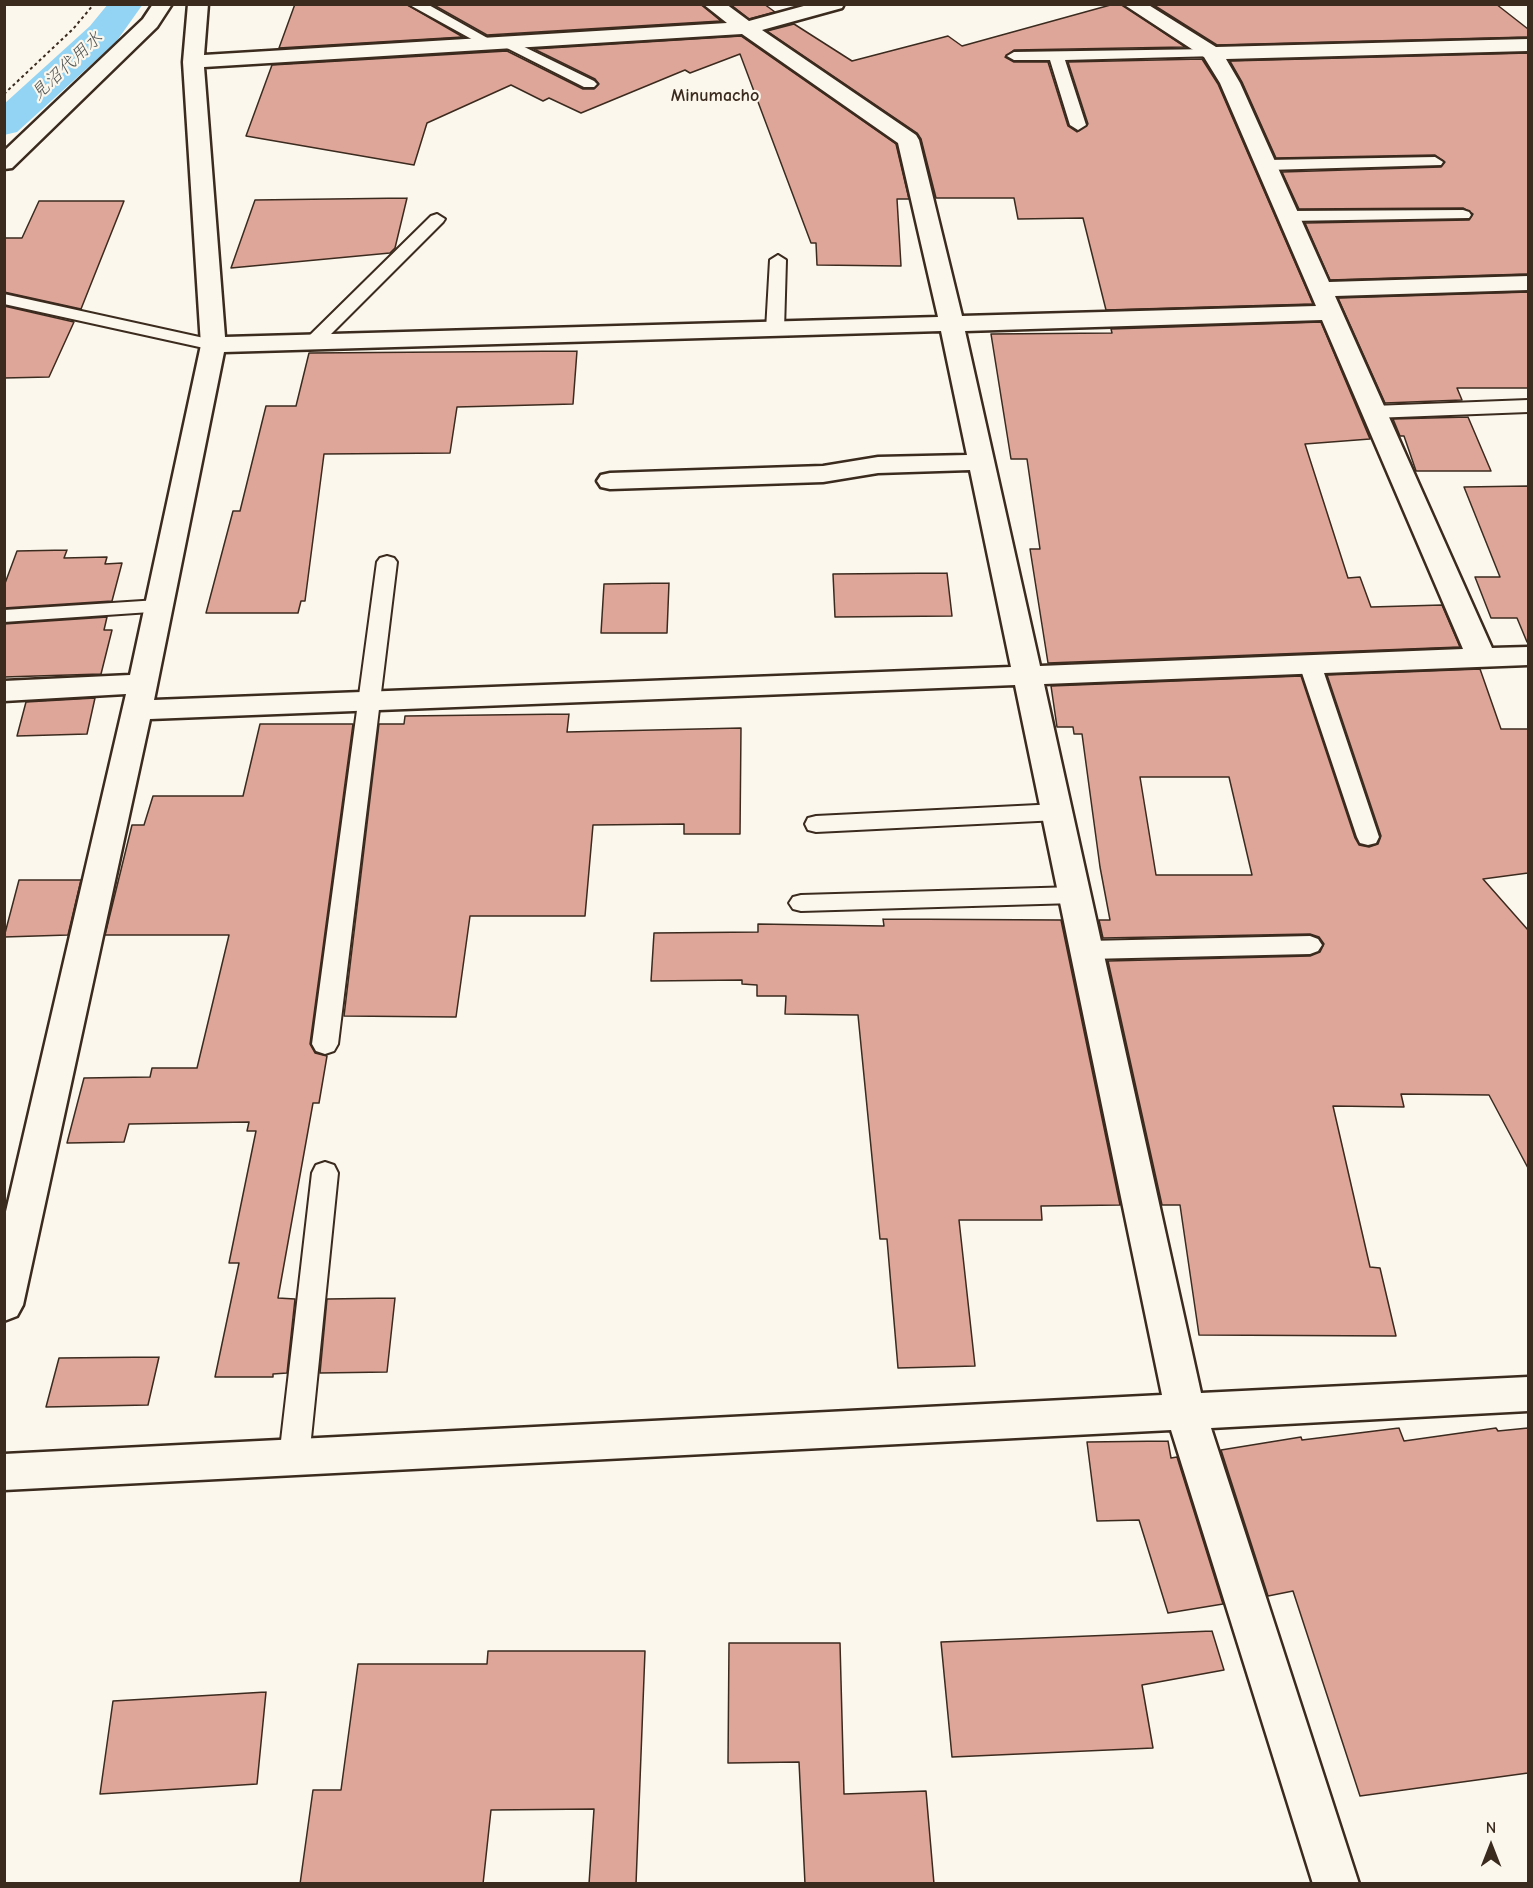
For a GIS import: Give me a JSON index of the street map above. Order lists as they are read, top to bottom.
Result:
{
  "districts": ["Minumacho"],
  "water": ["見沼代用水"],
  "north": "top"
}
